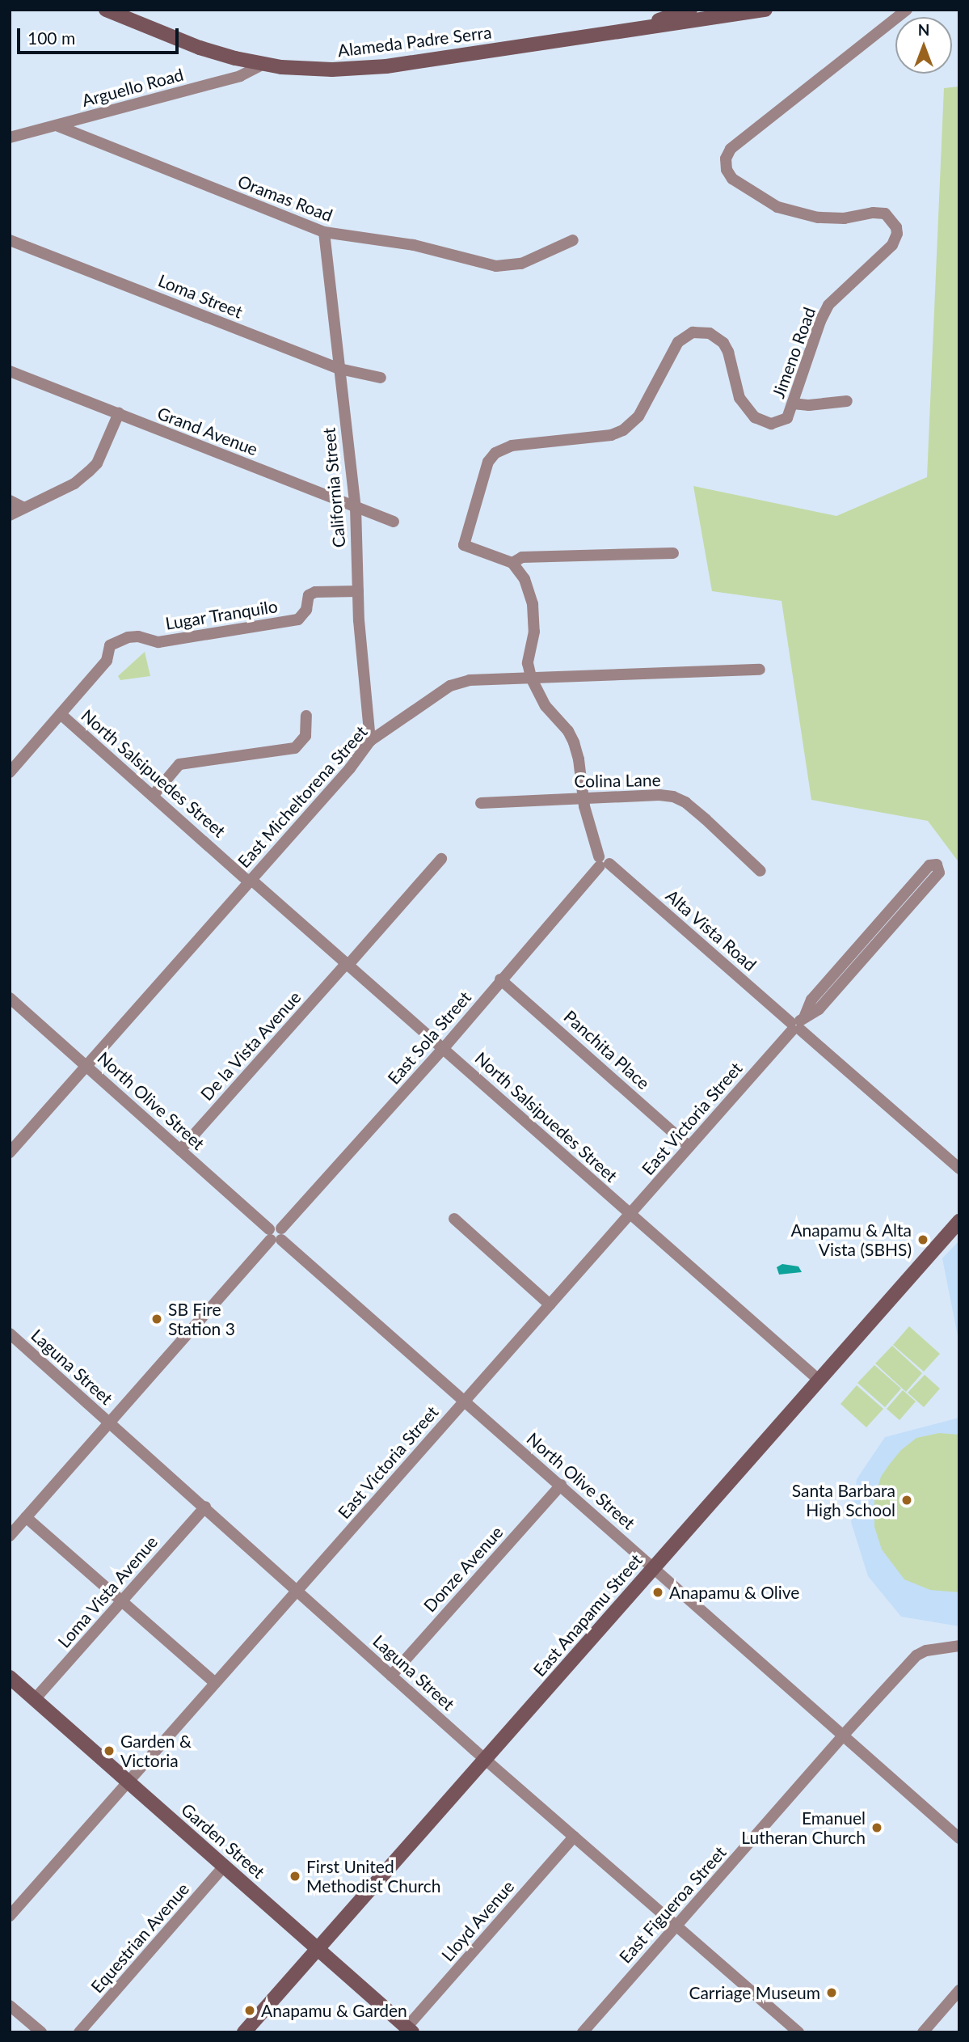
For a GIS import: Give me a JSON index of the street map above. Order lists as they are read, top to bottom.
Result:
{
  "streets": {
    "street": [
      "Alameda Padre Serra",
      "Arguello Road",
      "Oramas Road",
      "Loma Street",
      "Jimeno Road",
      "Grand Avenue",
      "California Street",
      "Lugar Tranquilo",
      "North Salsipuedes Street",
      "Colina Lane",
      "East Micheltorena Street",
      "Alta Vista Road",
      "East Sola Street",
      "De la Vista Avenue",
      "Panchita Place",
      "North Olive Street",
      "East Victoria Street",
      "Laguna Street",
      "Donze Avenue",
      "Loma Vista Avenue",
      "East Anapamu Street",
      "Garden Street",
      "East Figueroa Street",
      "Lloyd Avenue",
      "Equestrian Avenue"
    ]
  },
  "crossings": [
    ["Alameda Padre Serra", "Arguello Road"],
    ["Arguello Road", "Oramas Road"],
    ["Oramas Road", "California Street"],
    ["Loma Street", "California Street"],
    ["Grand Avenue", "California Street"],
    ["California Street", "Lugar Tranquilo"],
    ["California Street", "East Micheltorena Street"],
    ["Lugar Tranquilo", "North Salsipuedes Street"],
    ["North Salsipuedes Street", "East Micheltorena Street"],
    ["North Salsipuedes Street", "East Sola Street"],
    ["North Salsipuedes Street", "De la Vista Avenue"],
    ["North Salsipuedes Street", "East Victoria Street"],
    ["North Salsipuedes Street", "East Anapamu Street"],
    ["East Micheltorena Street", "North Olive Street"],
    ["Alta Vista Road", "East Sola Street"],
    ["Alta Vista Road", "East Victoria Street"],
    ["East Sola Street", "Panchita Place"],
    ["East Sola Street", "North Olive Street"],
    ["East Sola Street", "Laguna Street"],
    ["De la Vista Avenue", "North Olive Street"],
    ["Panchita Place", "East Victoria Street"],
    ["North Olive Street", "East Victoria Street"],
    ["North Olive Street", "Donze Avenue"],
    ["North Olive Street", "East Anapamu Street"],
    ["North Olive Street", "East Figueroa Street"],
    ["East Victoria Street", "Laguna Street"],
    ["East Victoria Street", "Garden Street"],
    ["Laguna Street", "Donze Avenue"],
    ["Laguna Street", "Loma Vista Avenue"],
    ["Laguna Street", "East Anapamu Street"],
    ["Laguna Street", "East Figueroa Street"],
    ["Laguna Street", "Lloyd Avenue"],
    ["Loma Vista Avenue", "Garden Street"],
    ["East Anapamu Street", "Garden Street"],
    ["Garden Street", "Lloyd Avenue"],
    ["Garden Street", "Equestrian Avenue"]
  ],
  "places": [
    "Anapamu & Alta Vista (SBHS)",
    "SB Fire Station 3",
    "Santa Barbara High School",
    "Anapamu & Olive",
    "Garden & Victoria",
    "Emanuel Lutheran Church",
    "First United Methodist Church",
    "Carriage Museum",
    "Anapamu & Garden"
  ],
  "scale_bar": "100 m",
  "north": "top"
}
